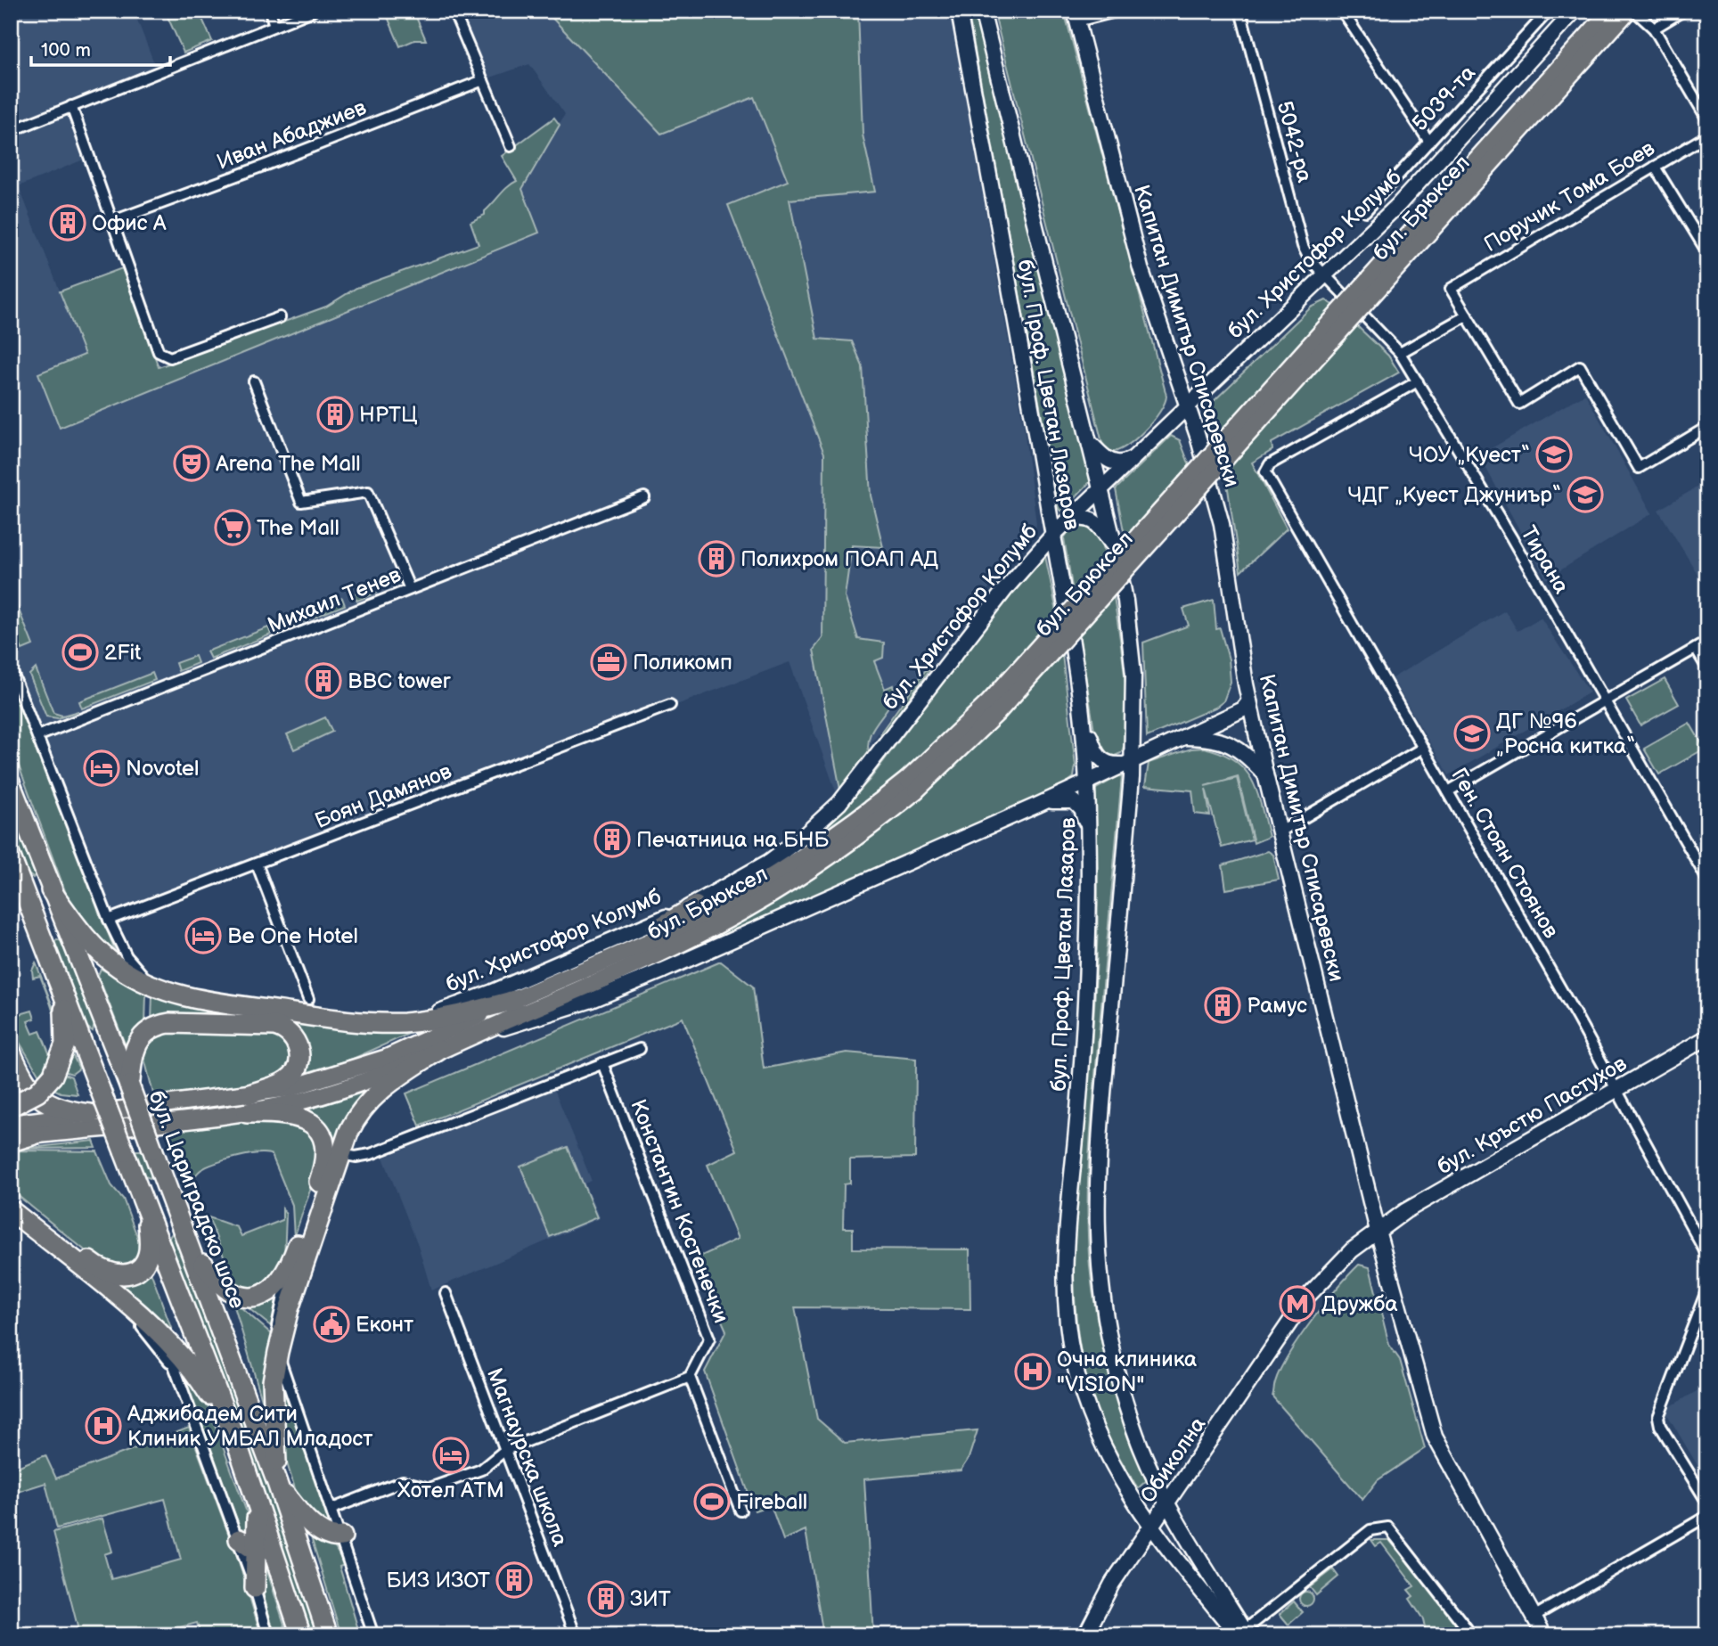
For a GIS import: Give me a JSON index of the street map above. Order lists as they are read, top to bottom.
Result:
{
  "streets": {
    "highway": ["бул. Цариградско шосе"],
    "main road": [
      "бул. Брюксел",
      "бул. Христофор Колумб",
      "Капитан Димитър Списаревски",
      "бул. Проф. Цветан Лазаров",
      "бул. Кръстю Пастухов",
      "Обиколна"
    ],
    "street": [
      "5039-та",
      "Иван Абаджиев",
      "5042-ра",
      "Поручик Тома Боев",
      "Тирана",
      "Михаил Тенев",
      "Боян Дамянов",
      "Ген. Стоян Стоянов",
      "Константин Костенечки",
      "Магнаурска школа"
    ]
  },
  "crossings": [
    ["5042-ра", "бул. Христофор Колумб"],
    ["5042-ра", "Тирана"],
    ["бул. Брюксел", "бул. Христофор Колумб"],
    ["бул. Христофор Колумб", "Капитан Димитър Списаревски"],
    ["бул. Христофор Колумб", "бул. Проф. Цветан Лазаров"],
    ["бул. Христофор Колумб", "Тирана"],
    ["Капитан Димитър Списаревски", "бул. Кръстю Пастухов"],
    ["Капитан Димитър Списаревски", "Обиколна"],
    ["бул. Проф. Цветан Лазаров", "Обиколна"],
    ["Тирана", "Ген. Стоян Стоянов"],
    ["Ген. Стоян Стоянов", "бул. Кръстю Пастухов"],
    ["бул. Кръстю Пастухов", "Обиколна"]
  ],
  "places": {
    "building": [
      "Офис А",
      "НРТЦ",
      "Полихром ПОАП АД",
      "BBC tower",
      "Печатница на БНБ",
      "Рамус",
      "БИЗ ИЗОТ",
      "ЗИТ"
    ],
    "school or university": ["ЧОУ „Куест“", "ЧДГ „Куест Джуниър“", "ДГ №96 „Росна китка“"],
    "theatre": ["Arena The Mall"],
    "supermarket": ["The Mall"],
    "sports": ["2Fit", "Fireball"],
    "office": ["Поликомп"],
    "hotel": ["Novotel", "Be One Hotel", "Хотел АТМ"],
    "metro station": ["Дружба"],
    "public building": ["Еконт"],
    "hospital": ["Очна клиника \"VISION\"", "Аджибадем Сити Клиник УМБАЛ Младост"]
  },
  "scale_bar": "100 m"
}
